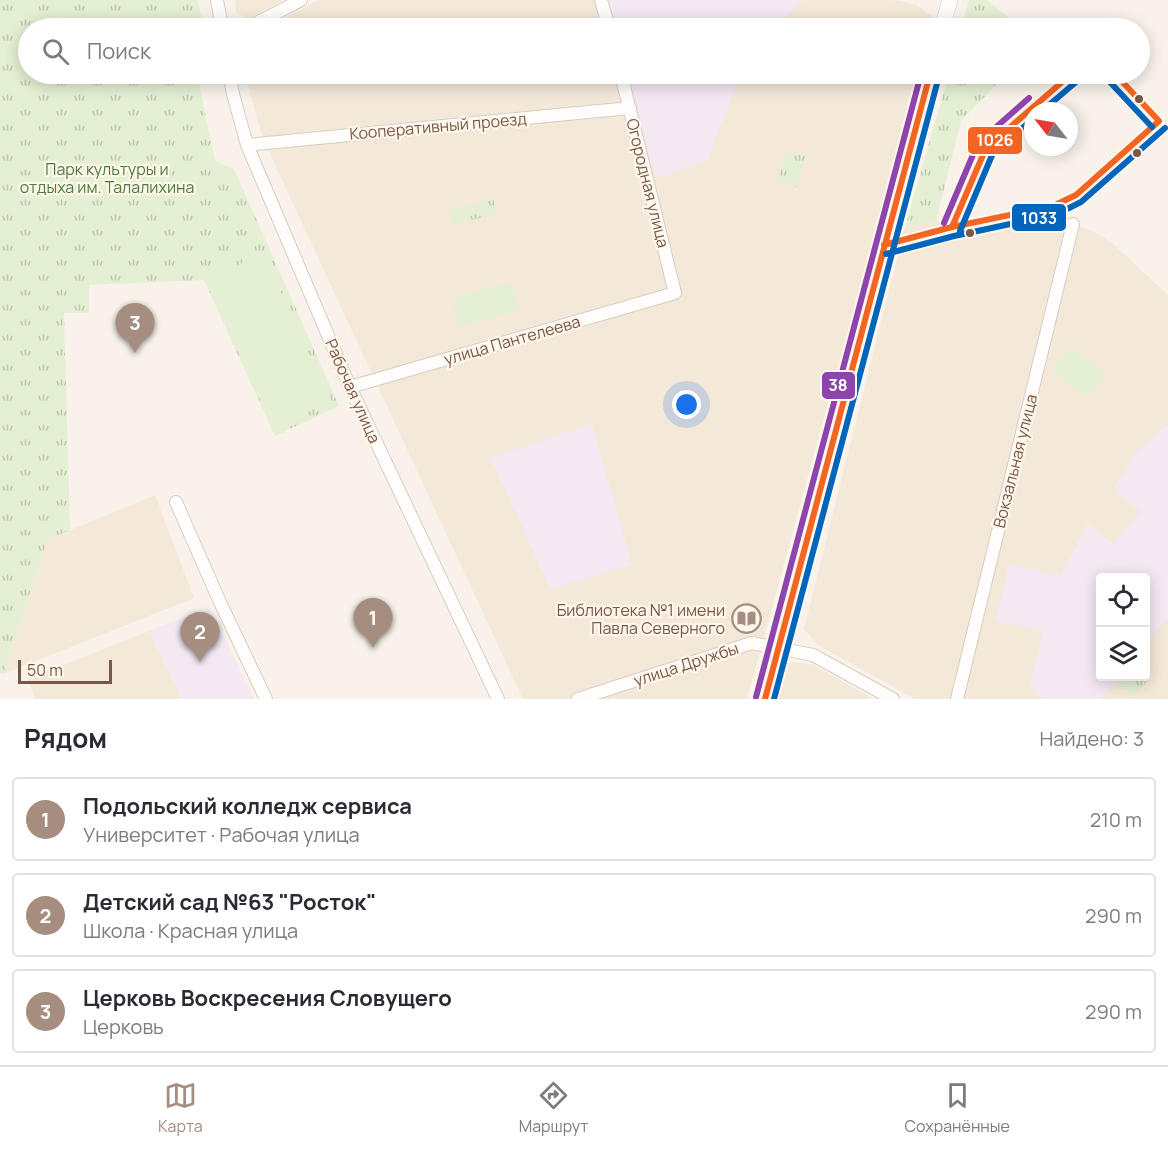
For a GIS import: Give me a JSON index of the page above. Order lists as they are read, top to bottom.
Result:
{
  "streets": {
    "street": [
      "Кооперативный проезд",
      "Огородная улица",
      "улица Пантелеева",
      "Рабочая улица",
      "Вокзальная улица",
      "улица Дружбы"
    ]
  },
  "crossings": [
    ["Кооперативный проезд", "Огородная улица"],
    ["Кооперативный проезд", "Рабочая улица"],
    ["Огородная улица", "улица Пантелеева"],
    ["улица Пантелеева", "Рабочая улица"]
  ],
  "parks": ["Парк культуры и отдыха им. Талалихина"],
  "places": {
    "library": ["Библиотека №1 имени Павла Северного"]
  },
  "lines": ["transit line 1026", "transit line 1033", "transit line 38"],
  "scale_bar": "50 m",
  "north": "top left",
  "page": {
    "search": "Поиск",
    "pins": ["3", "1", "2"],
    "scale": "50 m",
    "heading": ["Рядом", "Найдено: 3"],
    "list": [
      {
        "mark": "1",
        "name": "Подольский колледж сервиса",
        "note": "Университет · Рабочая улица",
        "value": "210 m"
      },
      {
        "mark": "2",
        "name": "Детский сад №63 \"Росток\"",
        "note": "Школа · Красная улица",
        "value": "290 m"
      },
      {
        "mark": "3",
        "name": "Церковь Воскресения Словущего",
        "note": "Церковь",
        "value": "290 m"
      }
    ],
    "nav": ["Карта", "Маршрут", "Сохранённые"]
  }
}
